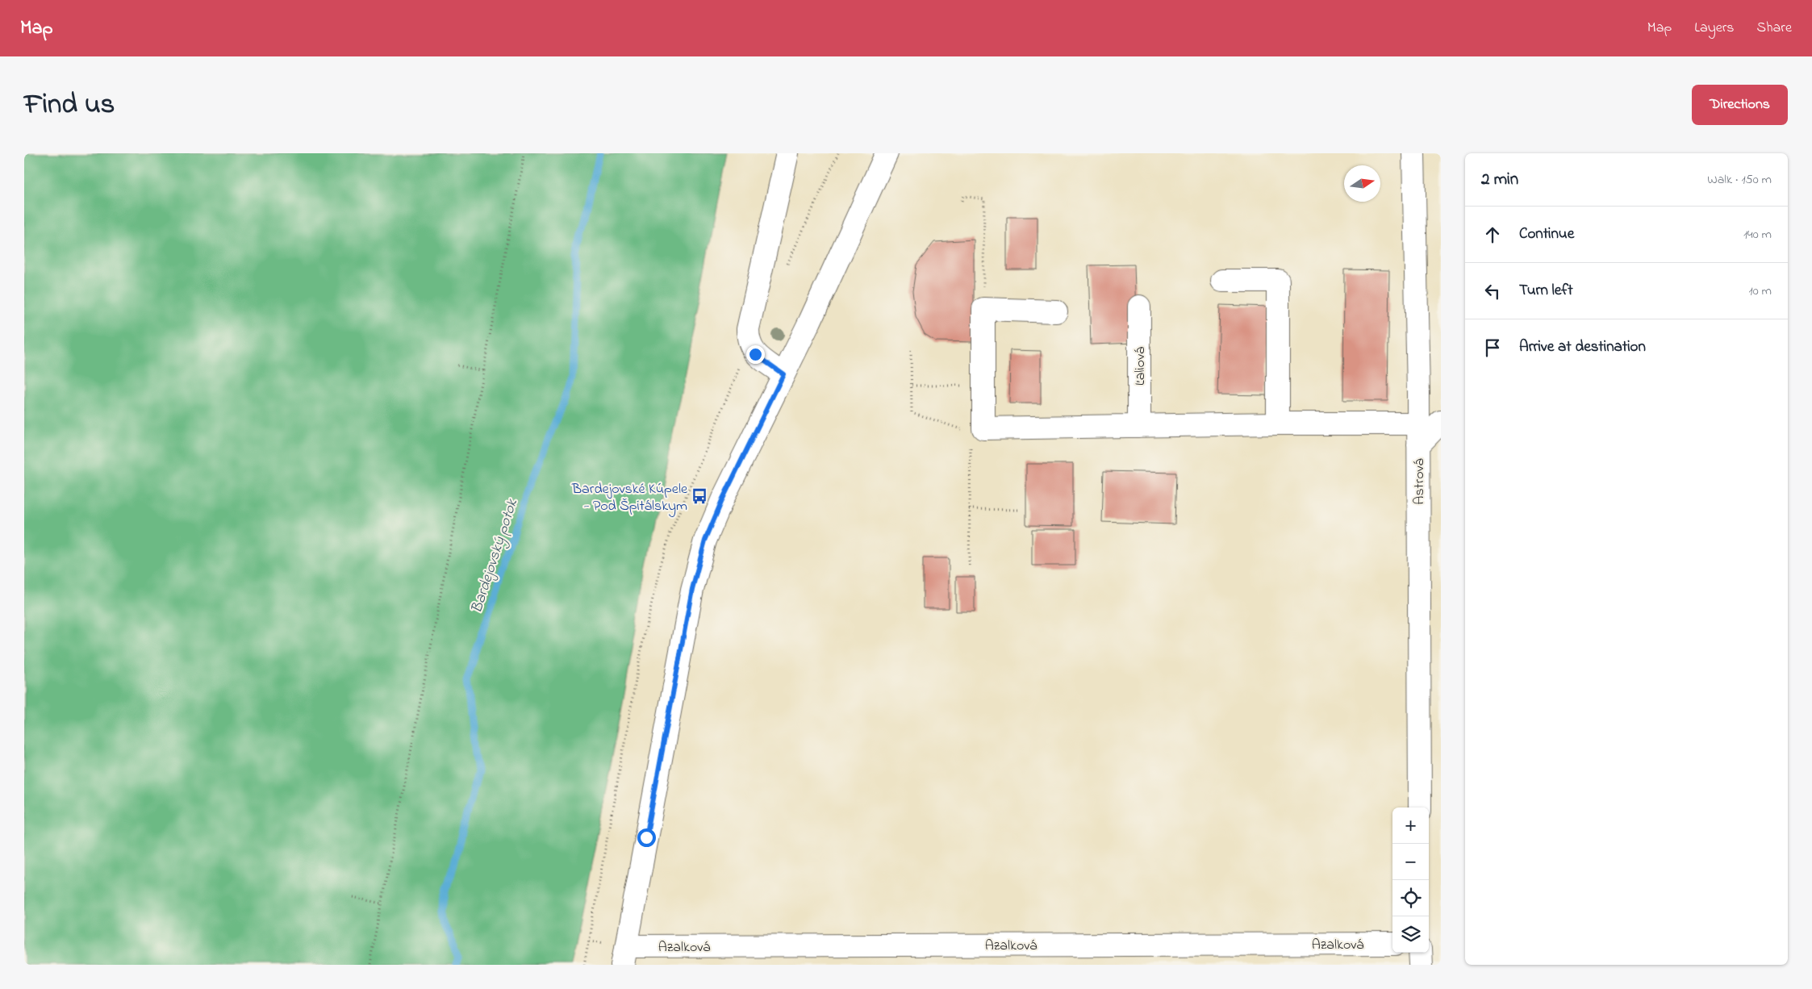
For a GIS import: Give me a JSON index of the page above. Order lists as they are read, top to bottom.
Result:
{
  "streets": {
    "street": ["Ľaliová", "Astrová", "Azalková"]
  },
  "water": ["Bardejovský potok"],
  "places": {
    "bus stop": ["Bardejovské Kúpele - Pod Špitálskym"]
  },
  "north": "right",
  "page": {
    "header": "Map",
    "nav": ["Map", "Layers", "Share"],
    "title": "Find us",
    "buttons": "Directions",
    "heading": ["2 min", "Walk · 150 m"],
    "list": [
      ["Continue", "140 m"],
      ["Turn left", "10 m"],
      "Arrive at destination"
    ],
    "map_buttons": ["+", "−"]
  }
}
